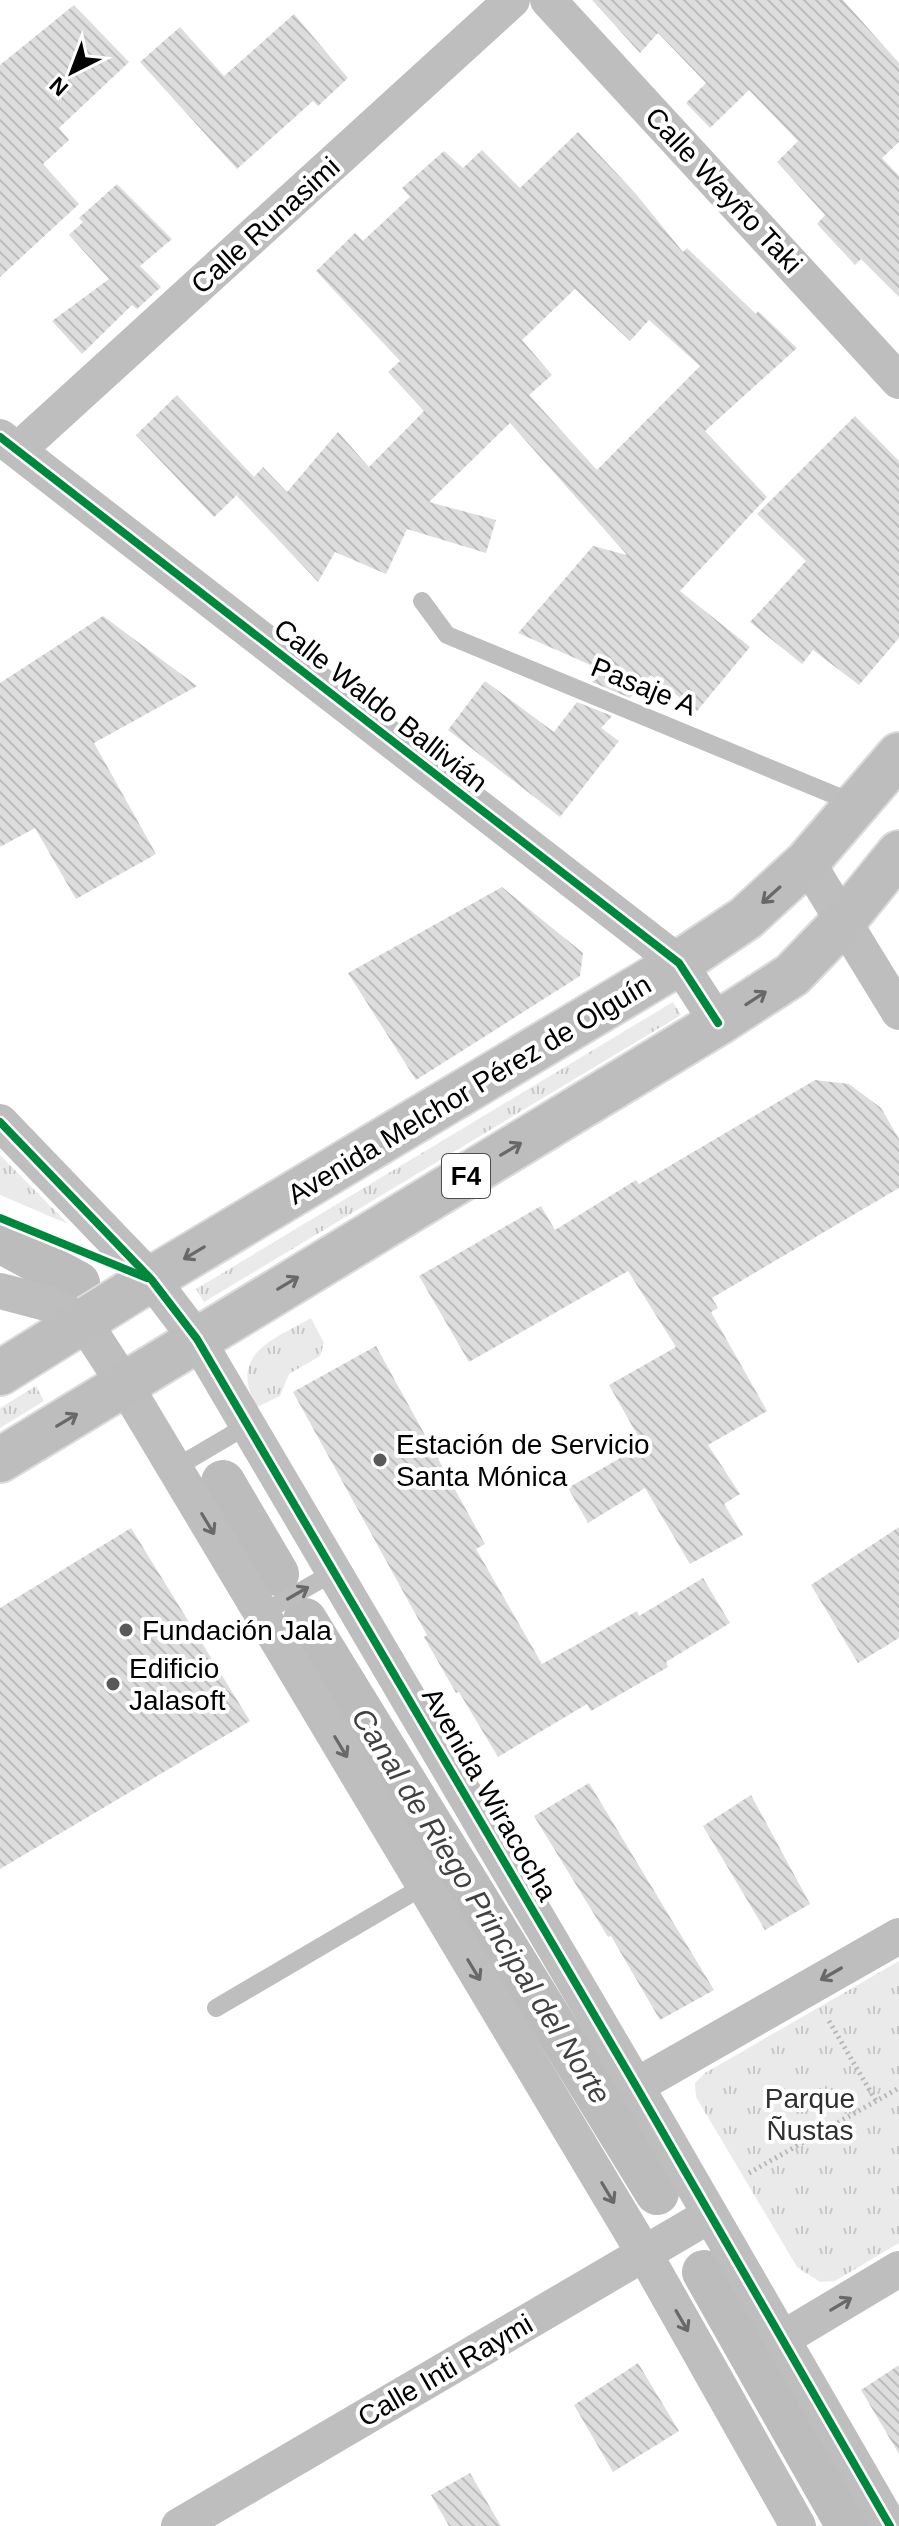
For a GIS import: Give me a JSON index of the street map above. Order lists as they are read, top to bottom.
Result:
{
  "streets": {
    "highway": ["Avenida Melchor Pérez de Olguín", "F4"],
    "street": [
      "Calle Wayño Taki",
      "Calle Runasimi",
      "Calle Waldo Ballivián",
      "Avenida Wiracocha",
      "Calle Inti Raymi"
    ],
    "lane": ["Pasaje A"]
  },
  "crossings": [
    ["Calle Runasimi", "Calle Waldo Ballivián"],
    ["Pasaje A", "Avenida Melchor Pérez de Olguín"],
    ["Calle Waldo Ballivián", "Avenida Melchor Pérez de Olguín"],
    ["Calle Waldo Ballivián", "F4"],
    ["Avenida Melchor Pérez de Olguín", "Avenida Wiracocha"],
    ["F4", "Avenida Wiracocha"],
    ["Avenida Wiracocha", "Calle Inti Raymi"]
  ],
  "water": ["Canal de Riego Principal del Norte"],
  "parks": ["Parque Ñustas"],
  "places": ["Estación de Servicio Santa Mónica", "Fundación Jala", "Edificio Jalasoft"],
  "north": "bottom left"
}
